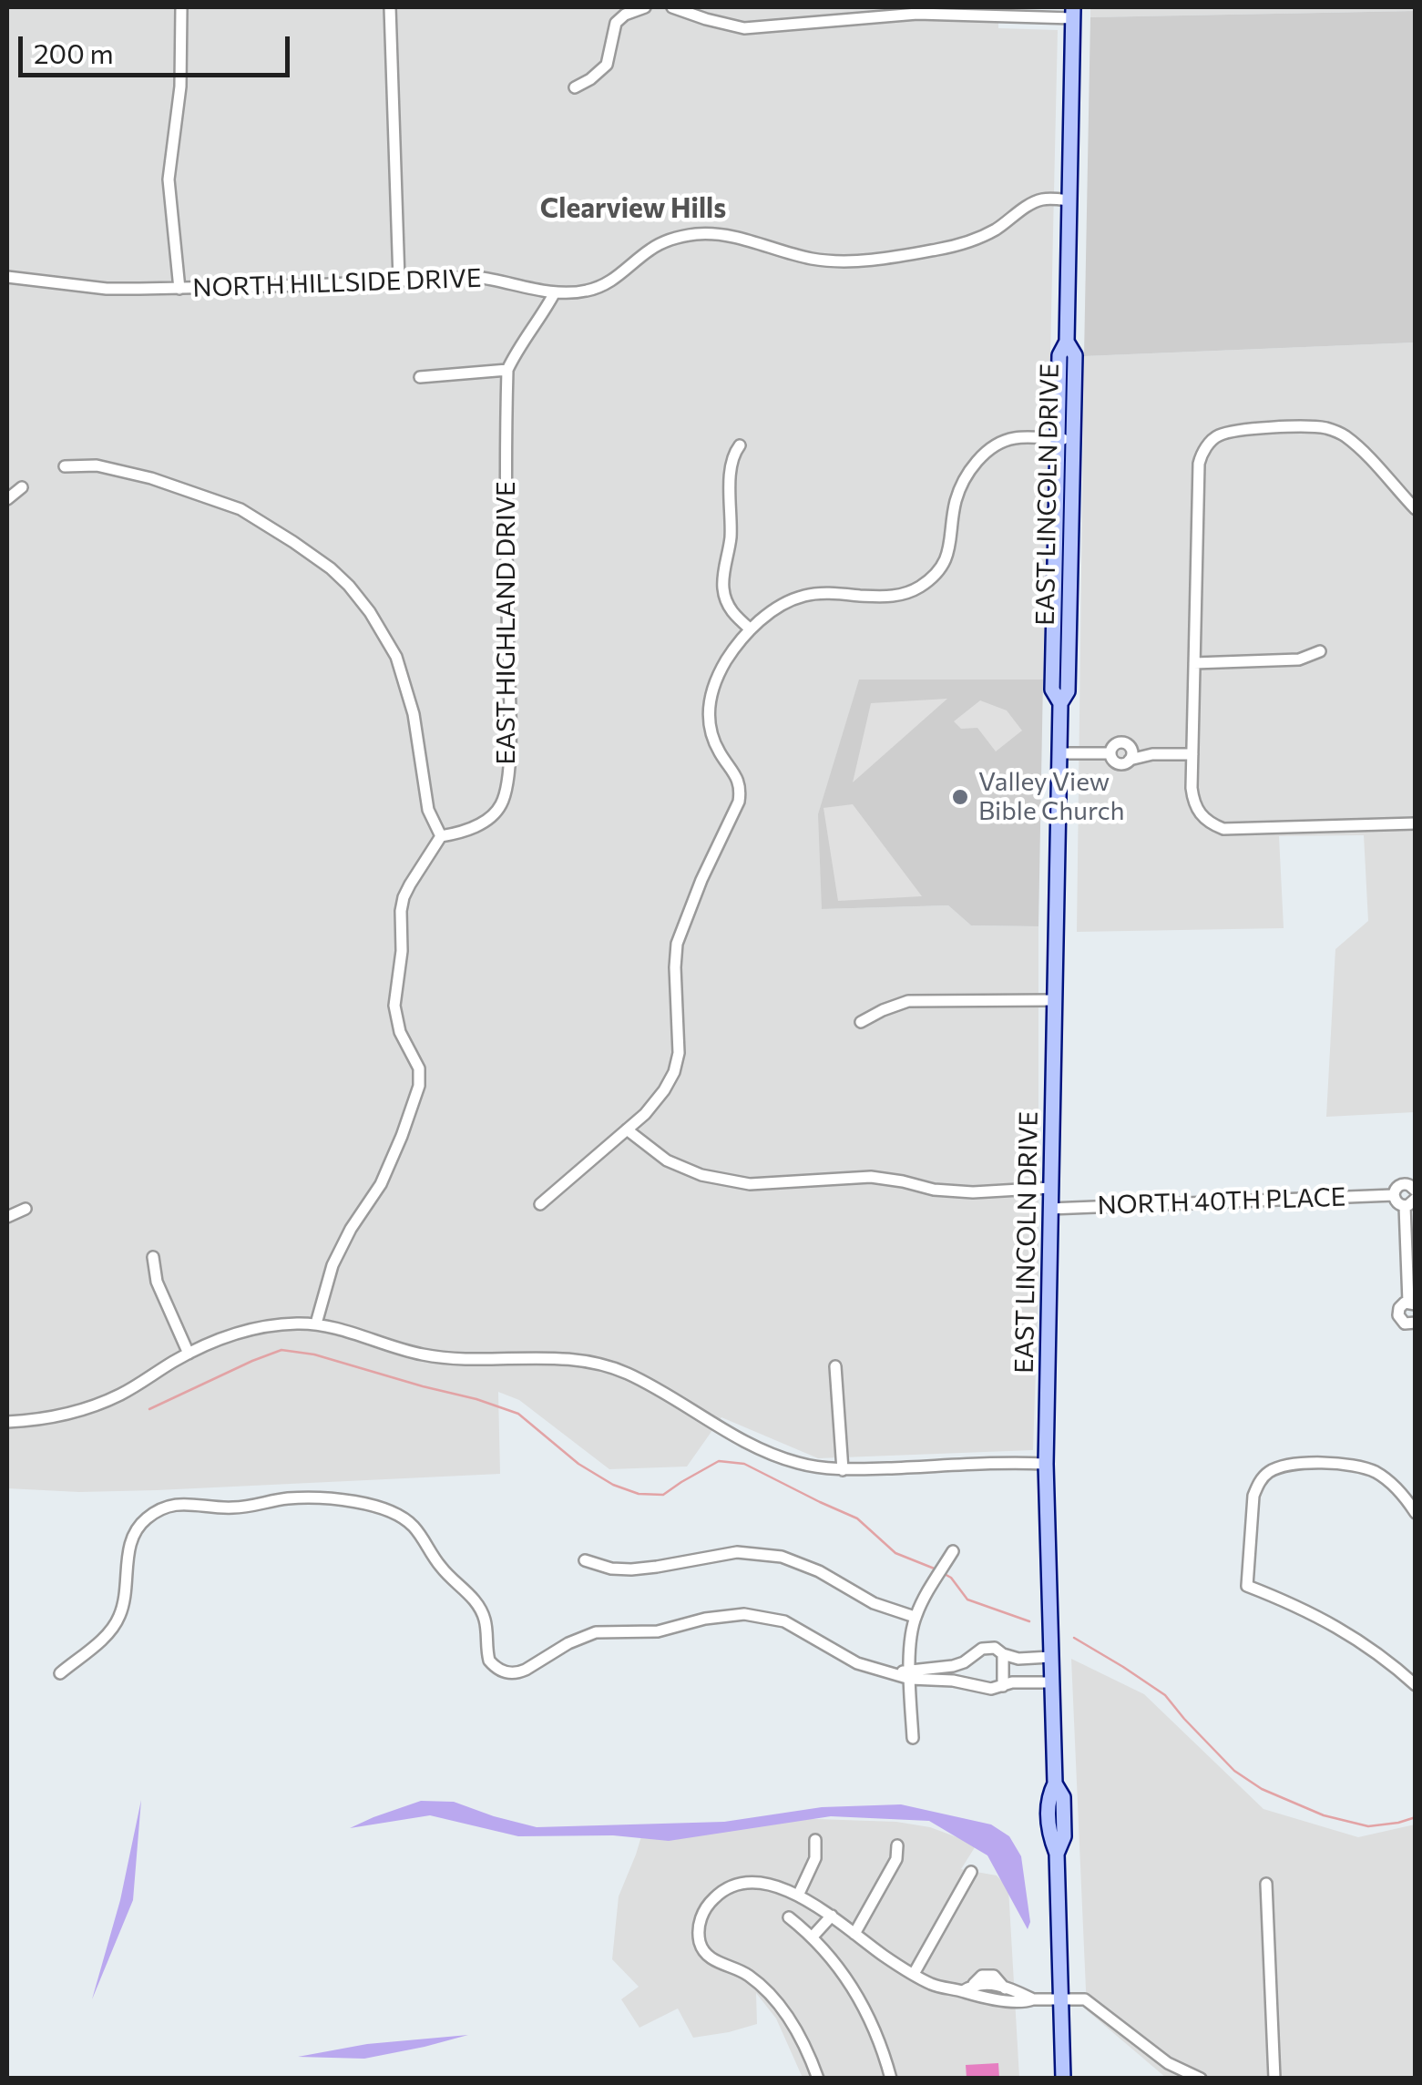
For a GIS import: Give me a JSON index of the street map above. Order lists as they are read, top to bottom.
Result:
{
  "streets": {
    "main road": ["EAST LINCOLN DRIVE"],
    "street": ["NORTH HILLSIDE DRIVE", "EAST HIGHLAND DRIVE", "NORTH 40TH PLACE"]
  },
  "crossings": [
    ["NORTH HILLSIDE DRIVE", "EAST LINCOLN DRIVE"],
    ["EAST LINCOLN DRIVE", "NORTH 40TH PLACE"]
  ],
  "districts": ["Clearview Hills"],
  "places": ["Valley View Bible Church"],
  "scale_bar": "200 m"
}
